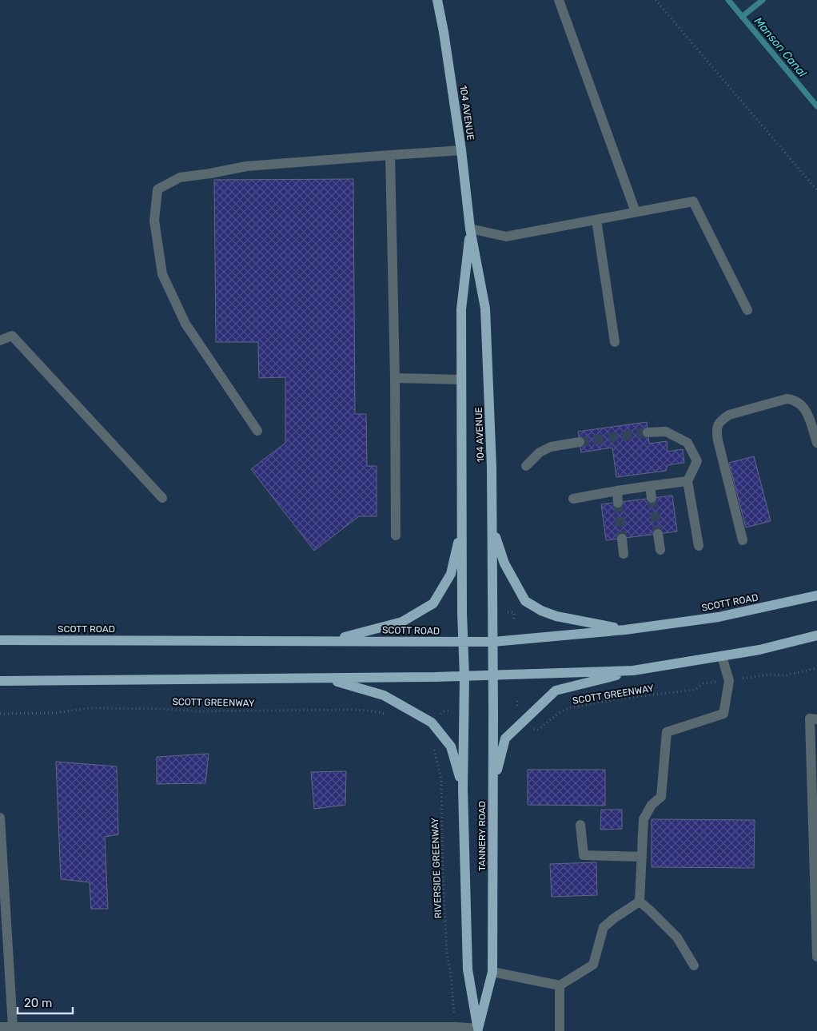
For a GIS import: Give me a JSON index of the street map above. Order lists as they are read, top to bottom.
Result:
{
  "streets": {
    "main road": ["104 AVENUE", "SCOTT ROAD", "TANNERY ROAD"],
    "path": ["SCOTT GREENWAY", "RIVERSIDE GREENWAY"]
  },
  "crossings": [
    ["104 AVENUE", "SCOTT ROAD"],
    ["104 AVENUE", "TANNERY ROAD"],
    ["SCOTT ROAD", "TANNERY ROAD"]
  ],
  "water": ["Manson Canal"],
  "scale_bar": "20 m"
}
